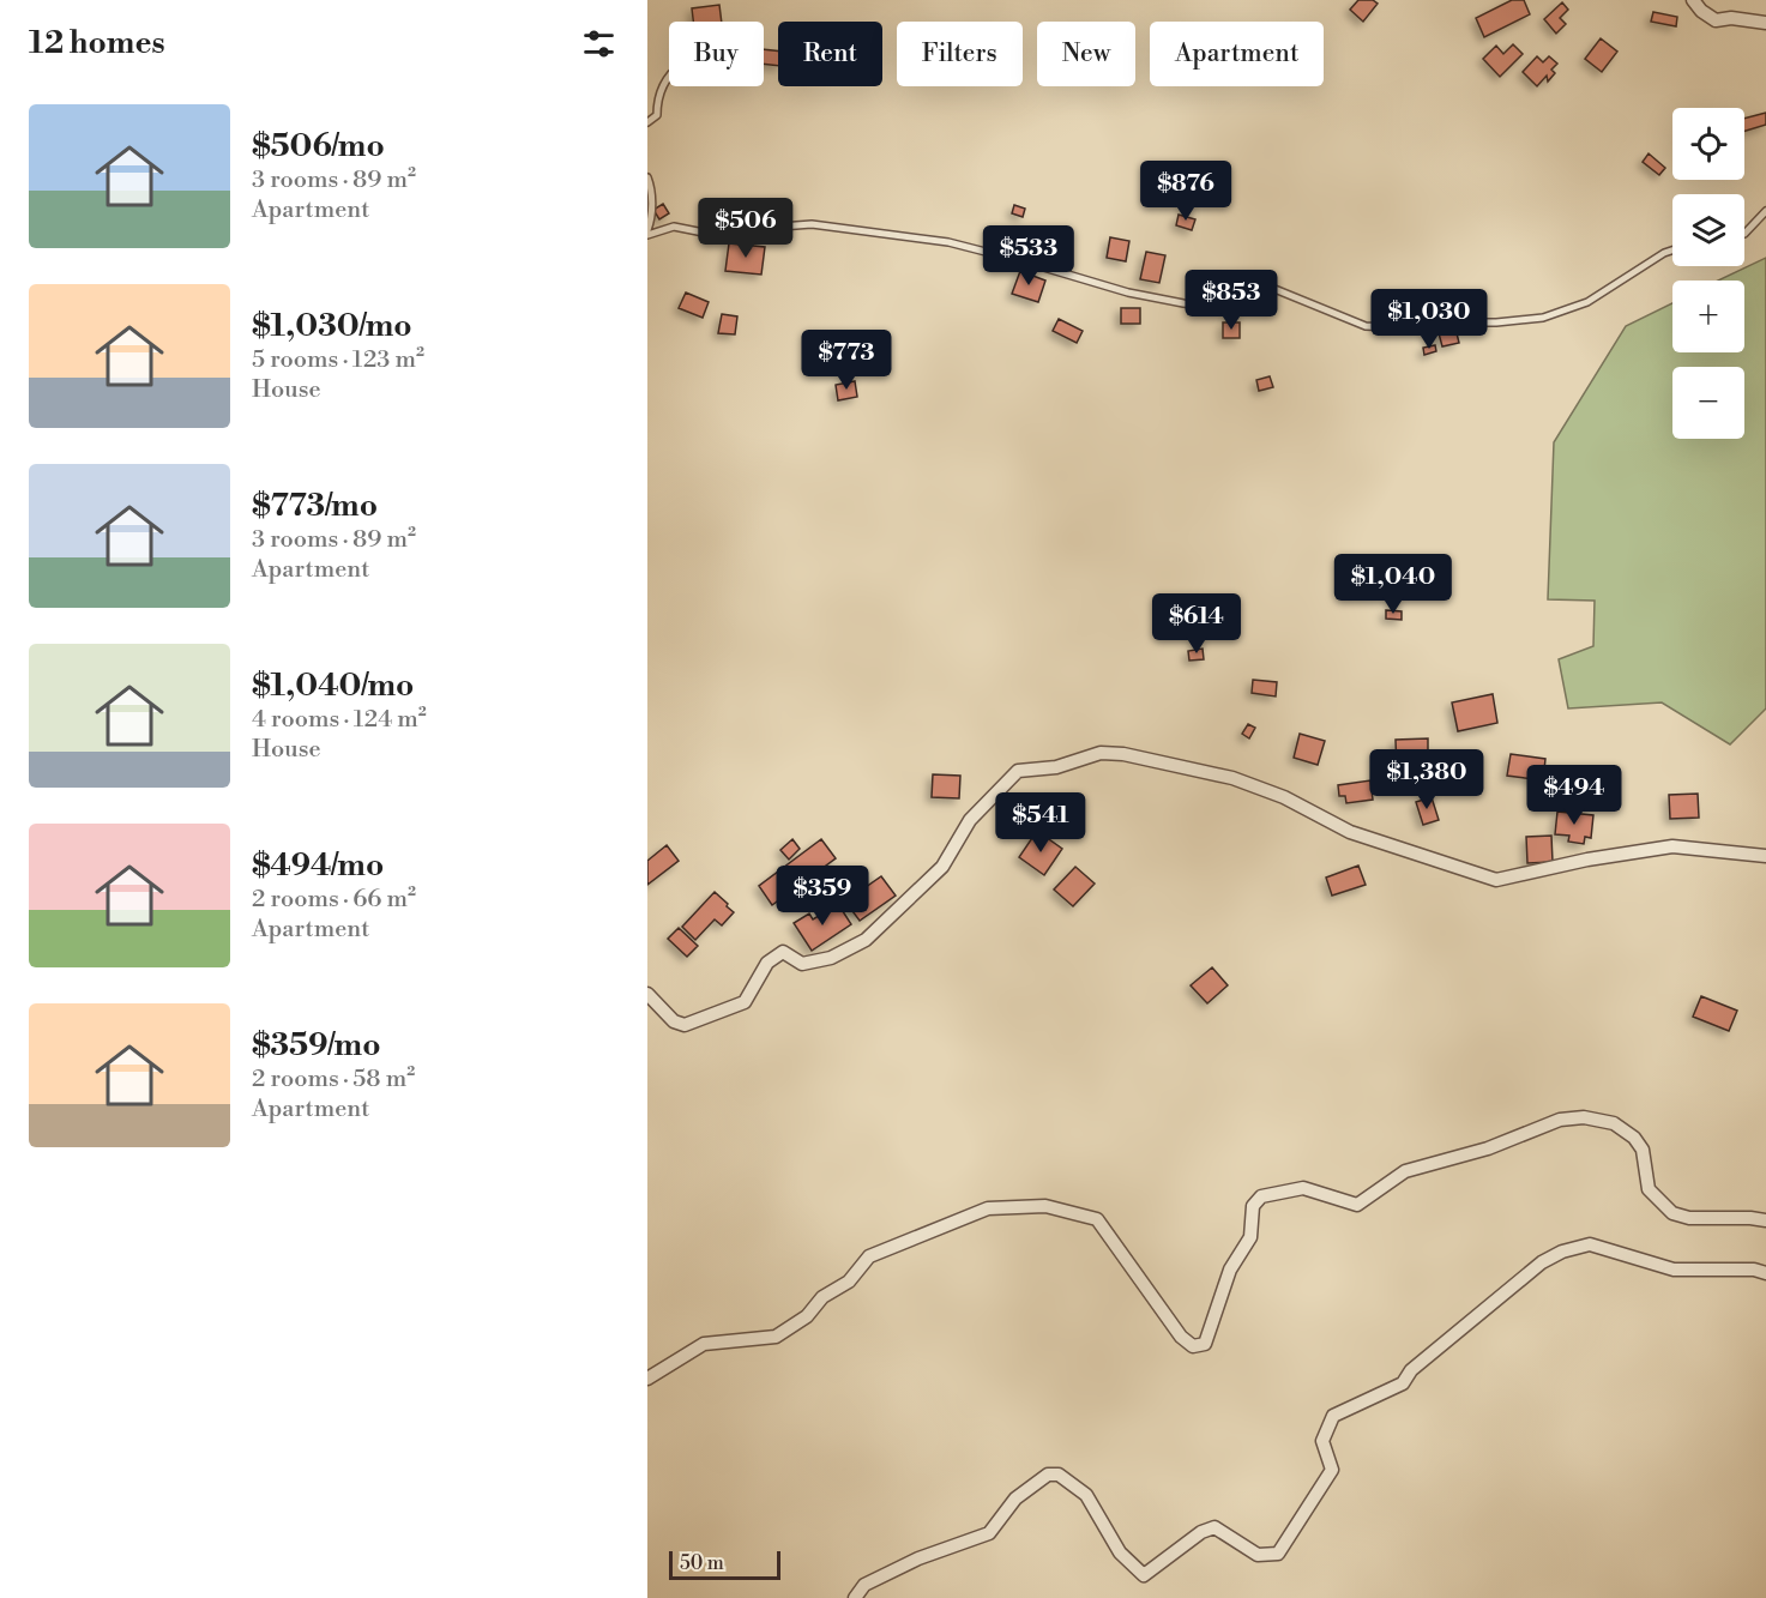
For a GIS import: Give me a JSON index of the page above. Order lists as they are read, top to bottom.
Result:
{
  "scale_bar": "50 m",
  "page": {
    "heading": "12 homes",
    "chip": [
      "Buy",
      "Rent",
      "Filters",
      "New",
      "Apartment"
    ],
    "list": [
      {
        "name": "$506/mo",
        "note": "3 rooms · 89 m² · Apartment"
      },
      {
        "name": "$1,030/mo",
        "note": "5 rooms · 123 m² · House"
      },
      {
        "name": "$773/mo",
        "note": "3 rooms · 89 m² · Apartment"
      },
      {
        "name": "$1,040/mo",
        "note": "4 rooms · 124 m² · House"
      },
      {
        "name": "$494/mo",
        "note": "2 rooms · 66 m² · Apartment"
      },
      {
        "name": "$359/mo",
        "note": "2 rooms · 58 m² · Apartment"
      }
    ],
    "map_buttons": ["+", "−"],
    "price": [
      "$876",
      "$506",
      "$533",
      "$853",
      "$1,030",
      "$773",
      "$1,040",
      "$614",
      "$1,380",
      "$494",
      "$541",
      "$359"
    ],
    "scale": "50 m"
  }
}
